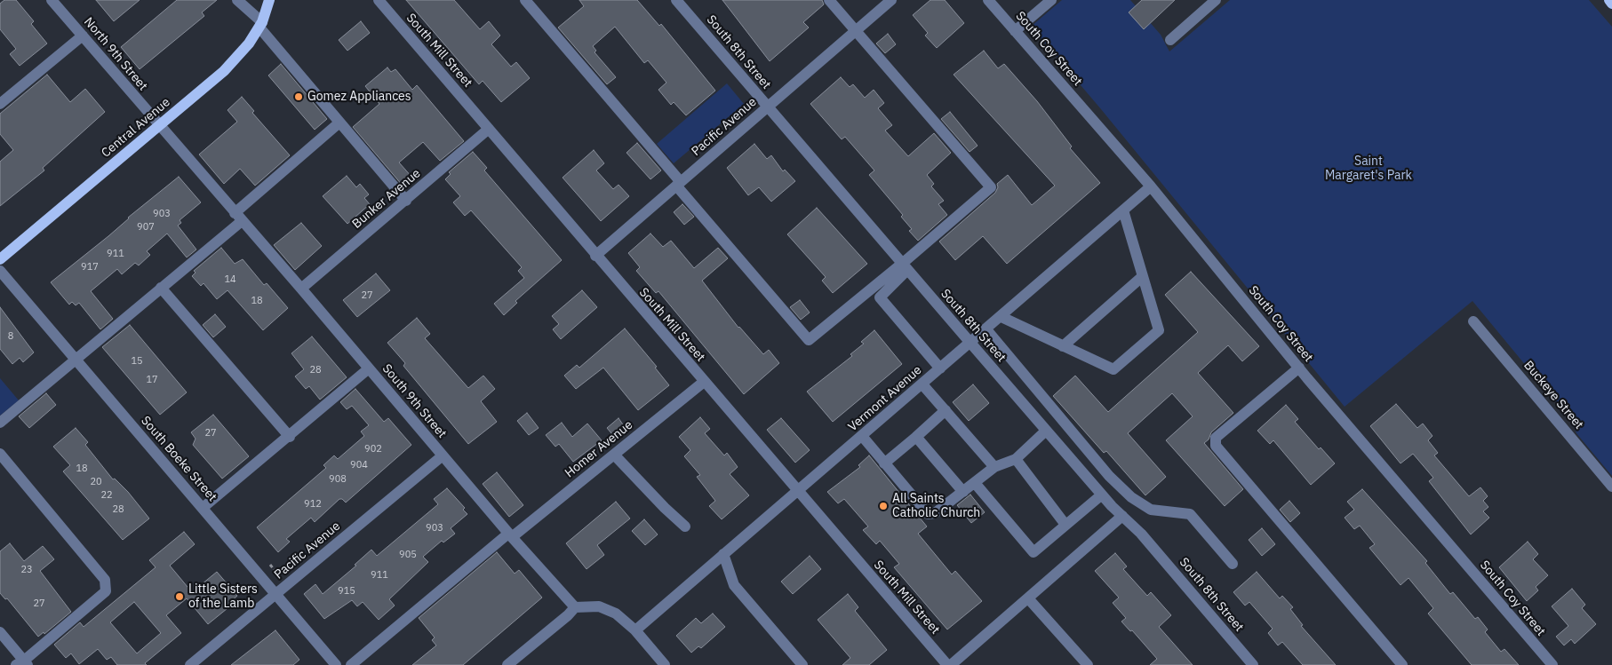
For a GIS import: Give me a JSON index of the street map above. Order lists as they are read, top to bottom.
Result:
{
  "streets": {
    "main road": ["Central Avenue"],
    "street": [
      "South Coy Street",
      "South Mill Street",
      "South 8th Street",
      "North 9th Street",
      "Pacific Avenue",
      "Bunker Avenue",
      "Buckeye Street",
      "Vermont Avenue",
      "South 9th Street",
      "Homer Avenue",
      "South Boeke Street"
    ]
  },
  "crossings": [
    ["South Coy Street", "Vermont Avenue"],
    ["South Mill Street", "Pacific Avenue"],
    ["South Mill Street", "Bunker Avenue"],
    ["South Mill Street", "Vermont Avenue"],
    ["South Mill Street", "Homer Avenue"],
    ["South 8th Street", "Pacific Avenue"],
    ["South 8th Street", "Vermont Avenue"],
    ["North 9th Street", "Central Avenue"],
    ["North 9th Street", "South 9th Street"],
    ["Pacific Avenue", "South 9th Street"],
    ["Pacific Avenue", "South Boeke Street"],
    ["Central Avenue", "South 9th Street"],
    ["Bunker Avenue", "South 9th Street"],
    ["South 9th Street", "Homer Avenue"]
  ],
  "parks": ["Saint Margaret's Park"],
  "places": ["Gomez Appliances", "All Saints Catholic Church", "Little Sisters of the Lamb"],
  "house_numbers": [
    "903",
    "907",
    "911",
    "917",
    "14",
    "27",
    "18",
    "8",
    "15",
    "28",
    "17",
    "27",
    "902",
    "904",
    "18",
    "908",
    "20",
    "22",
    "912",
    "28",
    "903",
    "905",
    "23",
    "911",
    "915",
    "27"
  ]
}
